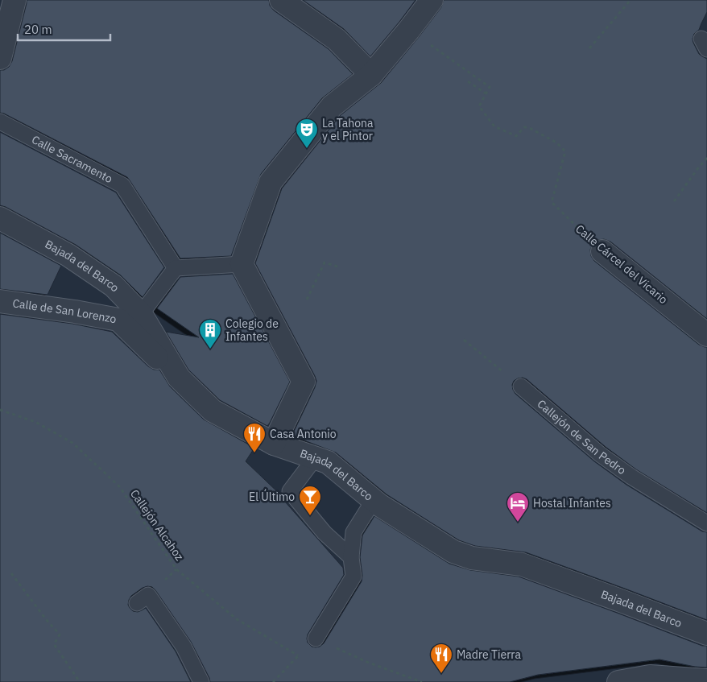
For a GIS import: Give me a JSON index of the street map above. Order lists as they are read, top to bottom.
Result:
{
  "streets": {
    "street": ["Calle Cárcel del Vicario", "Bajada del Barco", "Calle de San Lorenzo"],
    "lane": ["Calle Sacramento", "Callejón de San Pedro"],
    "path": ["Callejón Alcahoz"]
  },
  "crossings": [
    ["Bajada del Barco", "Calle de San Lorenzo"]
  ],
  "places": {
    "theatre": ["La Tahona y el Pintor"],
    "building": ["Colegio de Infantes"],
    "restaurant": ["Casa Antonio", "Madre Tierra"],
    "bar": ["El Último"],
    "hotel": ["Hostal Infantes"]
  },
  "scale_bar": "20 m"
}
